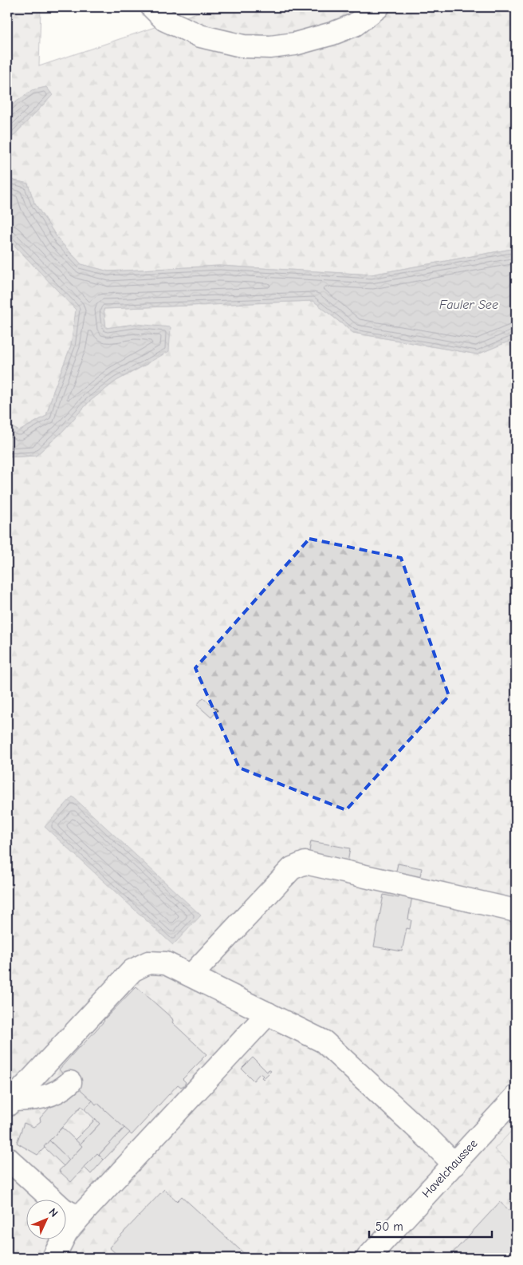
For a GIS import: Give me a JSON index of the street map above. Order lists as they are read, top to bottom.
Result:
{
  "streets": {
    "street": ["Havelchaussee"]
  },
  "water": ["Fauler See"],
  "scale_bar": "50 m",
  "north": "top right"
}
